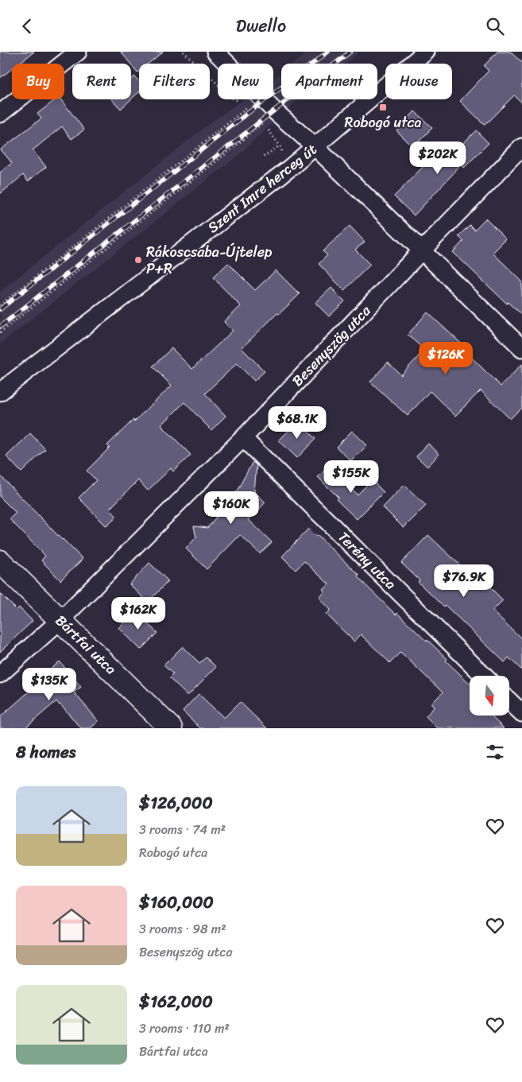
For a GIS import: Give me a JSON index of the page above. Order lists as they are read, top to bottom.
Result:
{
  "streets": {
    "street": [
      "Szent Imre herceg út",
      "Besenyszög utca",
      "Terény utca",
      "Bártfai utca"
    ]
  },
  "crossings": [
    ["Besenyszög utca", "Terény utca"],
    ["Besenyszög utca", "Bártfai utca"]
  ],
  "places": {
    "transit": ["Robogó utca"],
    "other": ["Rákoscsaba-Újtelep P+R"]
  },
  "north": "bottom",
  "page": {
    "header": "Dwello",
    "chip": [
      "Buy",
      "Rent",
      "Filters",
      "New",
      "Apartment",
      "House"
    ],
    "price": [
      "$202K",
      "$126K",
      "$68.1K",
      "$155K",
      "$160K",
      "$76.9K",
      "$162K",
      "$135K"
    ],
    "heading": "8 homes",
    "list": [
      {
        "name": "$126,000",
        "note": "3 rooms · 74 m² · Robogó utca"
      },
      {
        "name": "$160,000",
        "note": "3 rooms · 98 m² · Besenyszög utca"
      },
      {
        "name": "$162,000",
        "note": "3 rooms · 110 m² · Bártfai utca"
      }
    ]
  }
}
